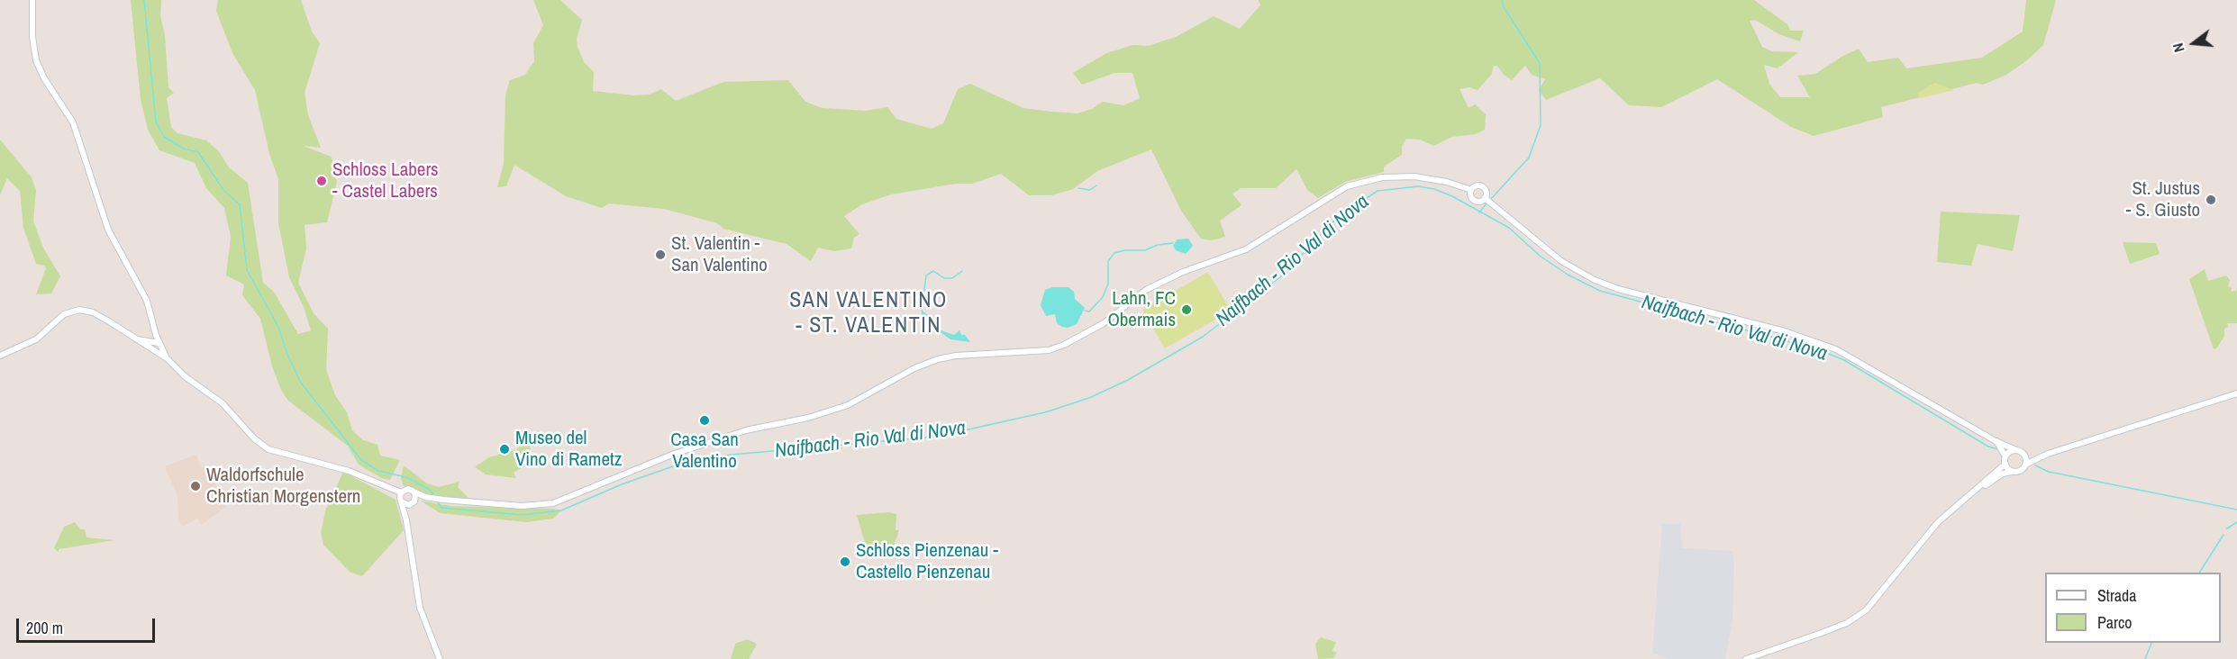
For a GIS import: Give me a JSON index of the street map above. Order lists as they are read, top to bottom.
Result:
{
  "districts": ["SAN VALENTINO - ST. VALENTIN"],
  "water": ["Naifbach - Rio Val di Nova"],
  "places": [
    "Schloss Labers - Castel Labers",
    "St. Justus - S. Giusto",
    "St. Valentin - San Valentino",
    "Lahn, FC Obermais",
    "Casa San Valentino",
    "Museo del Vino di Rametz",
    "Waldorfschule Christian Morgenstern",
    "Schloss Pienzenau - Castello Pienzenau"
  ],
  "legend": ["Strada", "Parco"],
  "scale_bar": "200 m",
  "north": "left"
}
